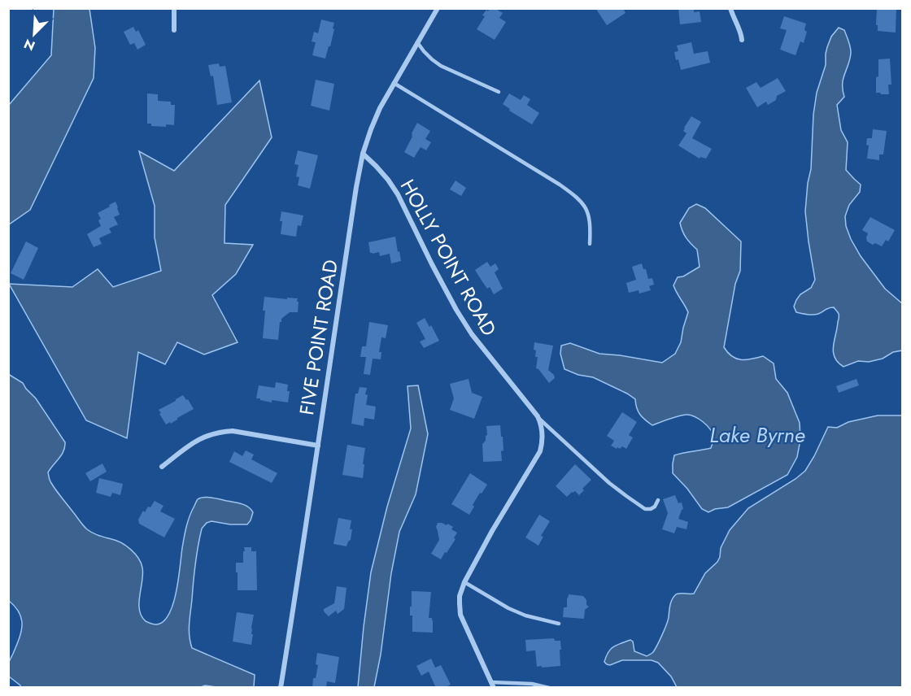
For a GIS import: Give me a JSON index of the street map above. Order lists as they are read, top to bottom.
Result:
{
  "streets": {
    "street": ["HOLLY POINT ROAD", "FIVE POINT ROAD"]
  },
  "crossings": [
    ["HOLLY POINT ROAD", "FIVE POINT ROAD"]
  ],
  "water": ["Lake Byrne"],
  "north": "bottom left"
}
